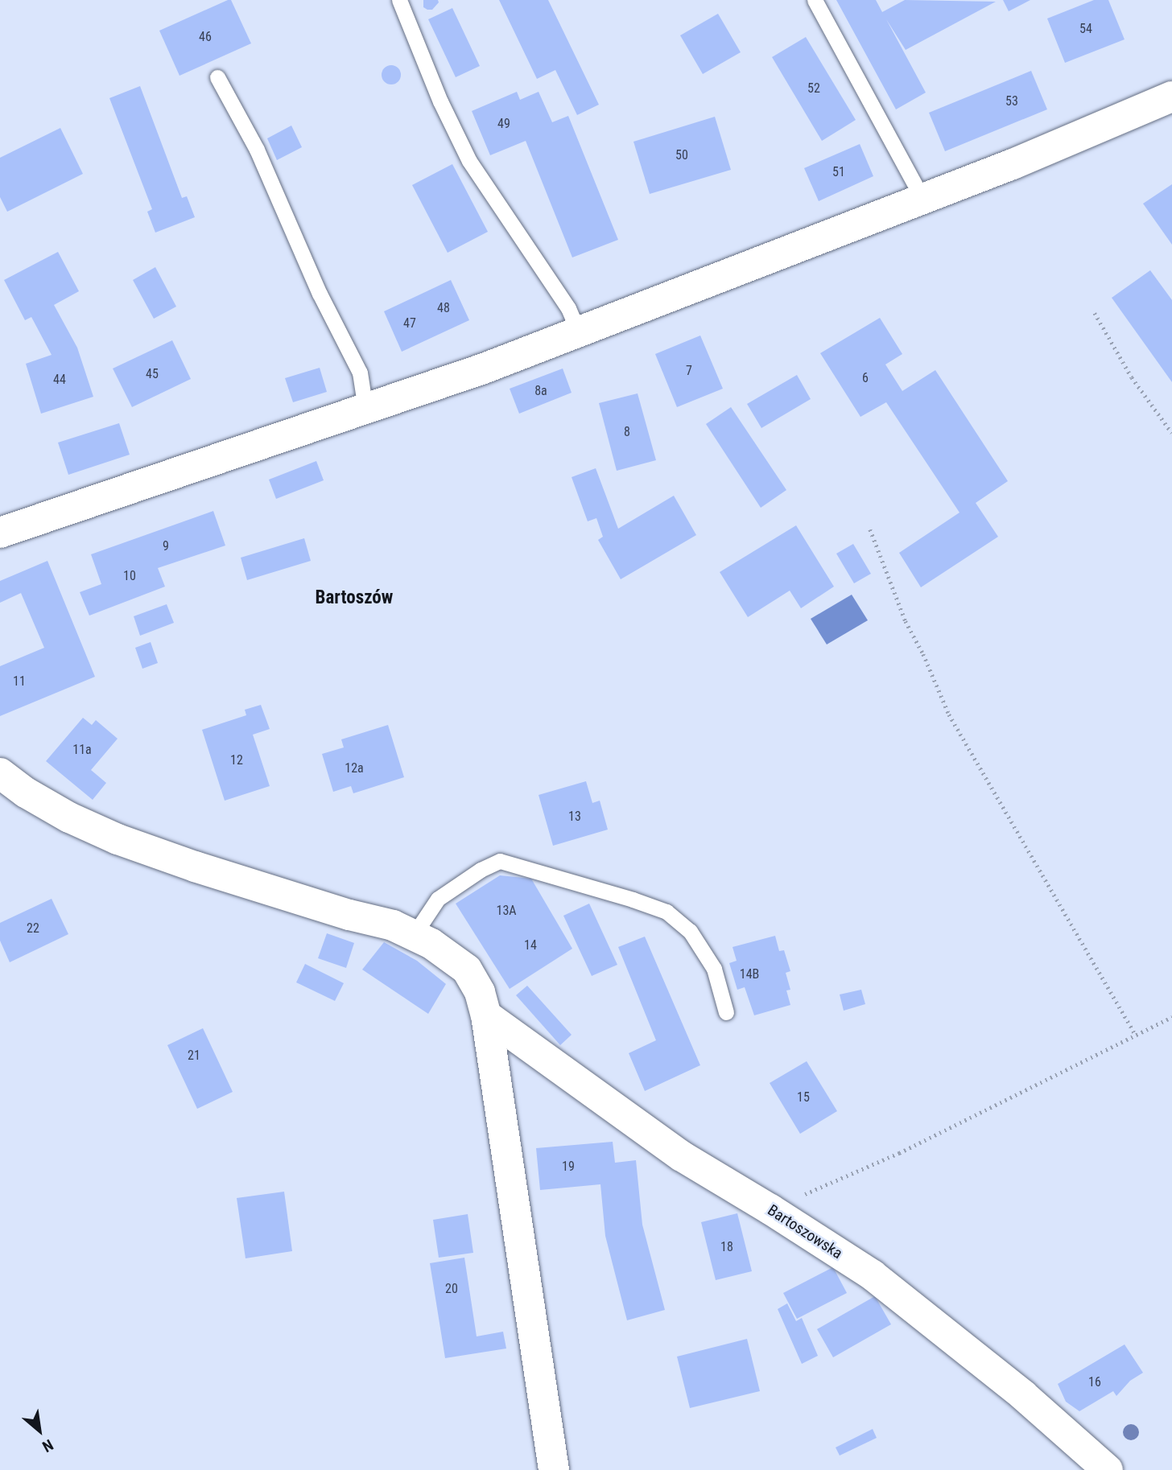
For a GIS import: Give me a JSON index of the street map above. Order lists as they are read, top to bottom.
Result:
{
  "streets": {
    "street": ["Bartoszowska"]
  },
  "districts": ["Bartoszów"],
  "house_numbers": [
    "54",
    "46",
    "52",
    "53",
    "49",
    "50",
    "51",
    "48",
    "47",
    "7",
    "45",
    "6",
    "44",
    "8a",
    "8",
    "9",
    "10",
    "11",
    "11a",
    "12",
    "12a",
    "13",
    "13A",
    "22",
    "14",
    "14B",
    "21",
    "15",
    "19",
    "18",
    "20",
    "16"
  ],
  "north": "bottom right"
}
